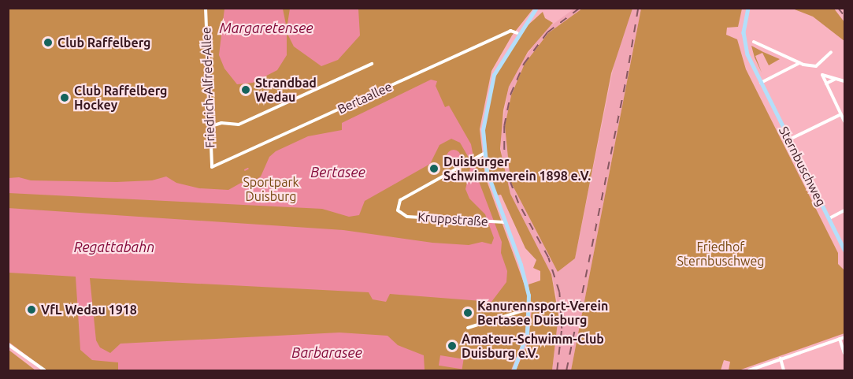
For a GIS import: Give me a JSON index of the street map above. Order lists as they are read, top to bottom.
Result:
{
  "streets": {
    "street": [
      "Friedrich-Alfred-Allee",
      "Bertaallee",
      "Sternbuschweg",
      "Kruppstraße"
    ]
  },
  "crossings": [
    ["Friedrich-Alfred-Allee", "Bertaallee"],
    ["Bertaallee", "Kruppstraße"]
  ],
  "water": [
    "Margaretensee",
    "Bertasee",
    "Regattabahn",
    "Barbarasee"
  ],
  "parks": ["Sportpark Duisburg", "Friedhof Sternbuschweg"],
  "places": [
    "Club Raffelberg",
    "Strandbad Wedau",
    "Club Raffelberg Hockey",
    "Duisburger Schwimmverein 1898 e.V.",
    "VfL Wedau 1918",
    "Kanurennsport-Verein Bertasee Duisburg",
    "Amateur-Schwimm-Club Duisburg e.V."
  ]
}
